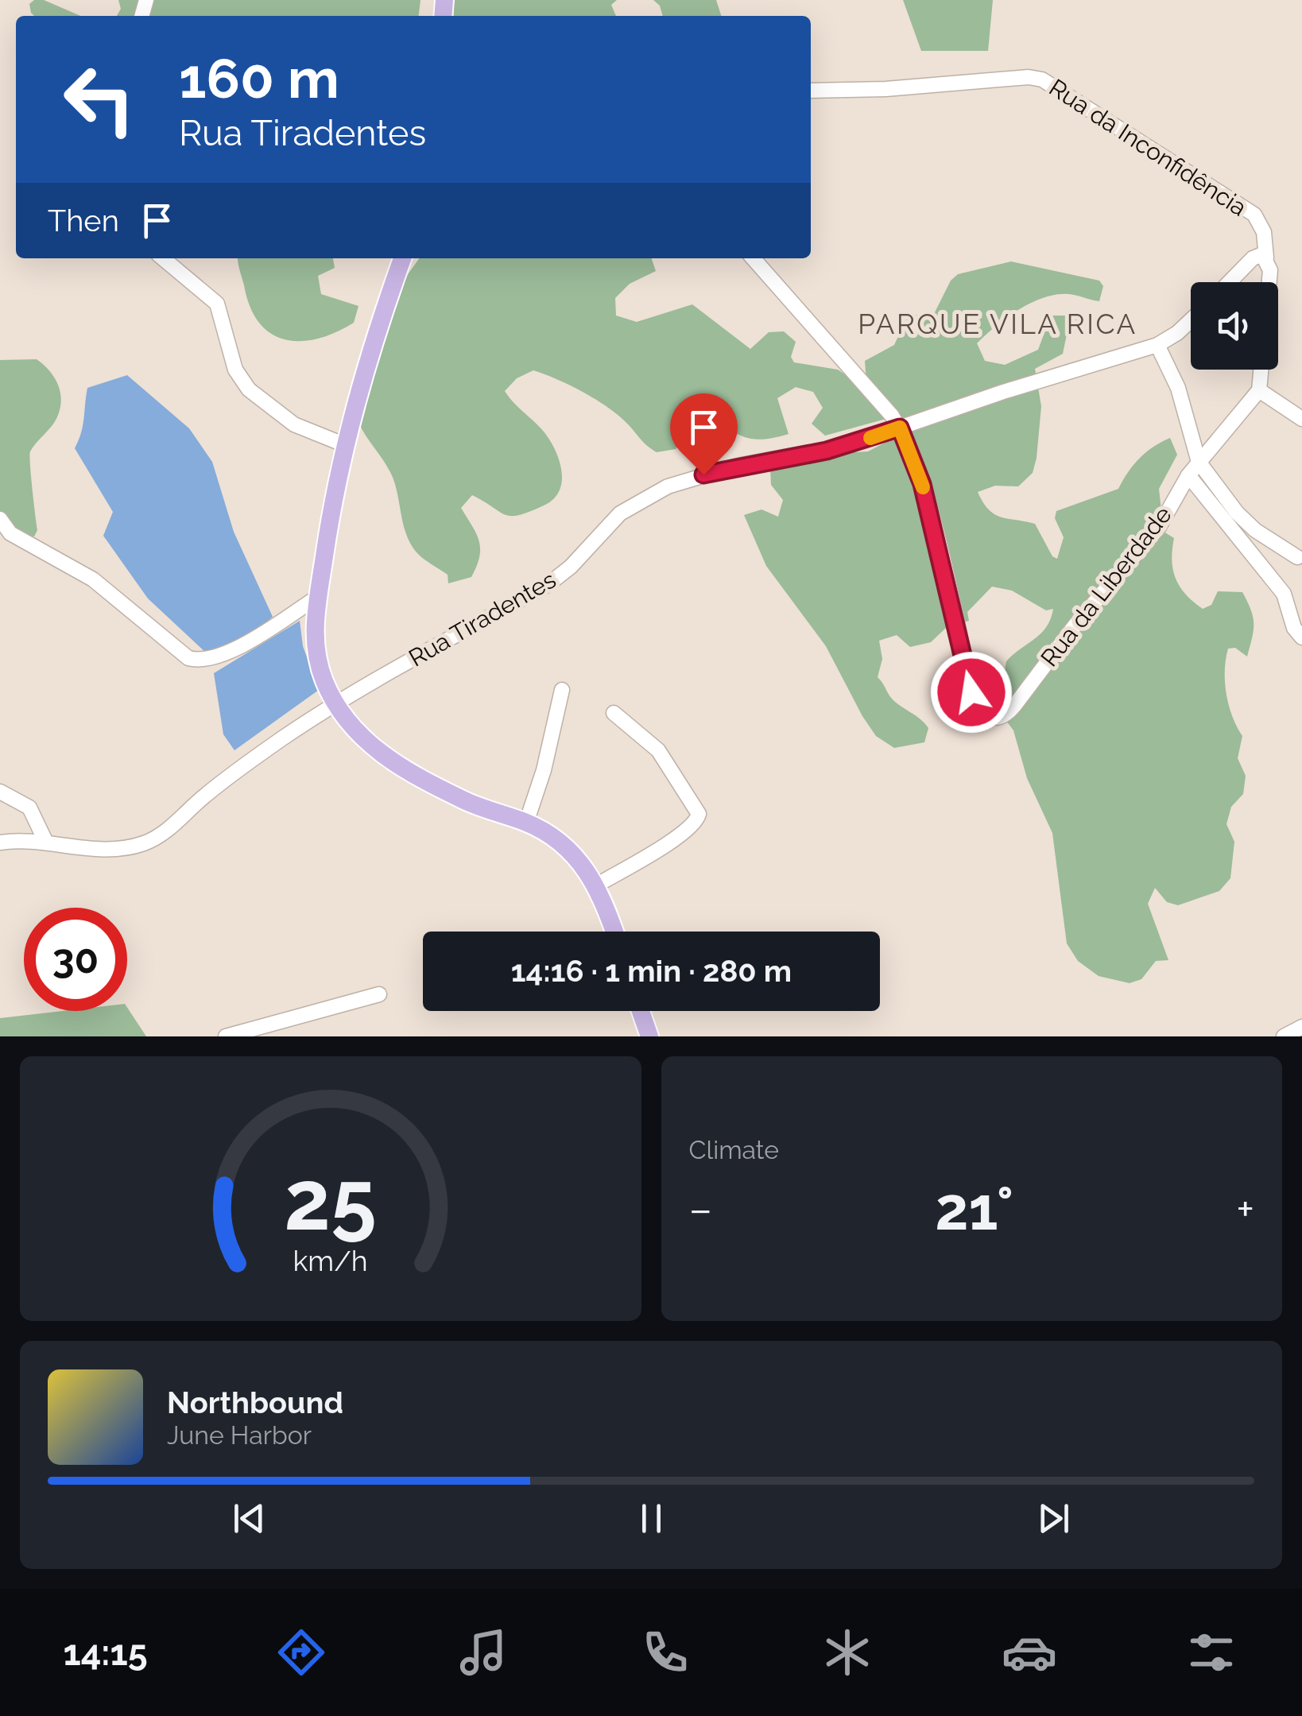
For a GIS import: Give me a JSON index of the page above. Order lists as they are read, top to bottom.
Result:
{
  "streets": {
    "street": ["Rua da Inconfidência", "Rua da Liberdade", "Rua Tiradentes"]
  },
  "crossings": [
    ["Rua da Inconfidência", "Rua da Liberdade"],
    ["Rua da Liberdade", "Rua Tiradentes"]
  ],
  "districts": ["PARQUE VILA RICA"],
  "page": {
    "turn": ["160 m", "Rua Tiradentes"],
    "then": "Then",
    "limit": "30",
    "trip": "14:16 · 1 min · 280 m",
    "tile": "Climate",
    "heat": ["−", "21°", "+"],
    "song": ["Northbound", "June Harbor"],
    "tabs": "14:15",
    "gauge": ["25", "km/h"]
  }
}
